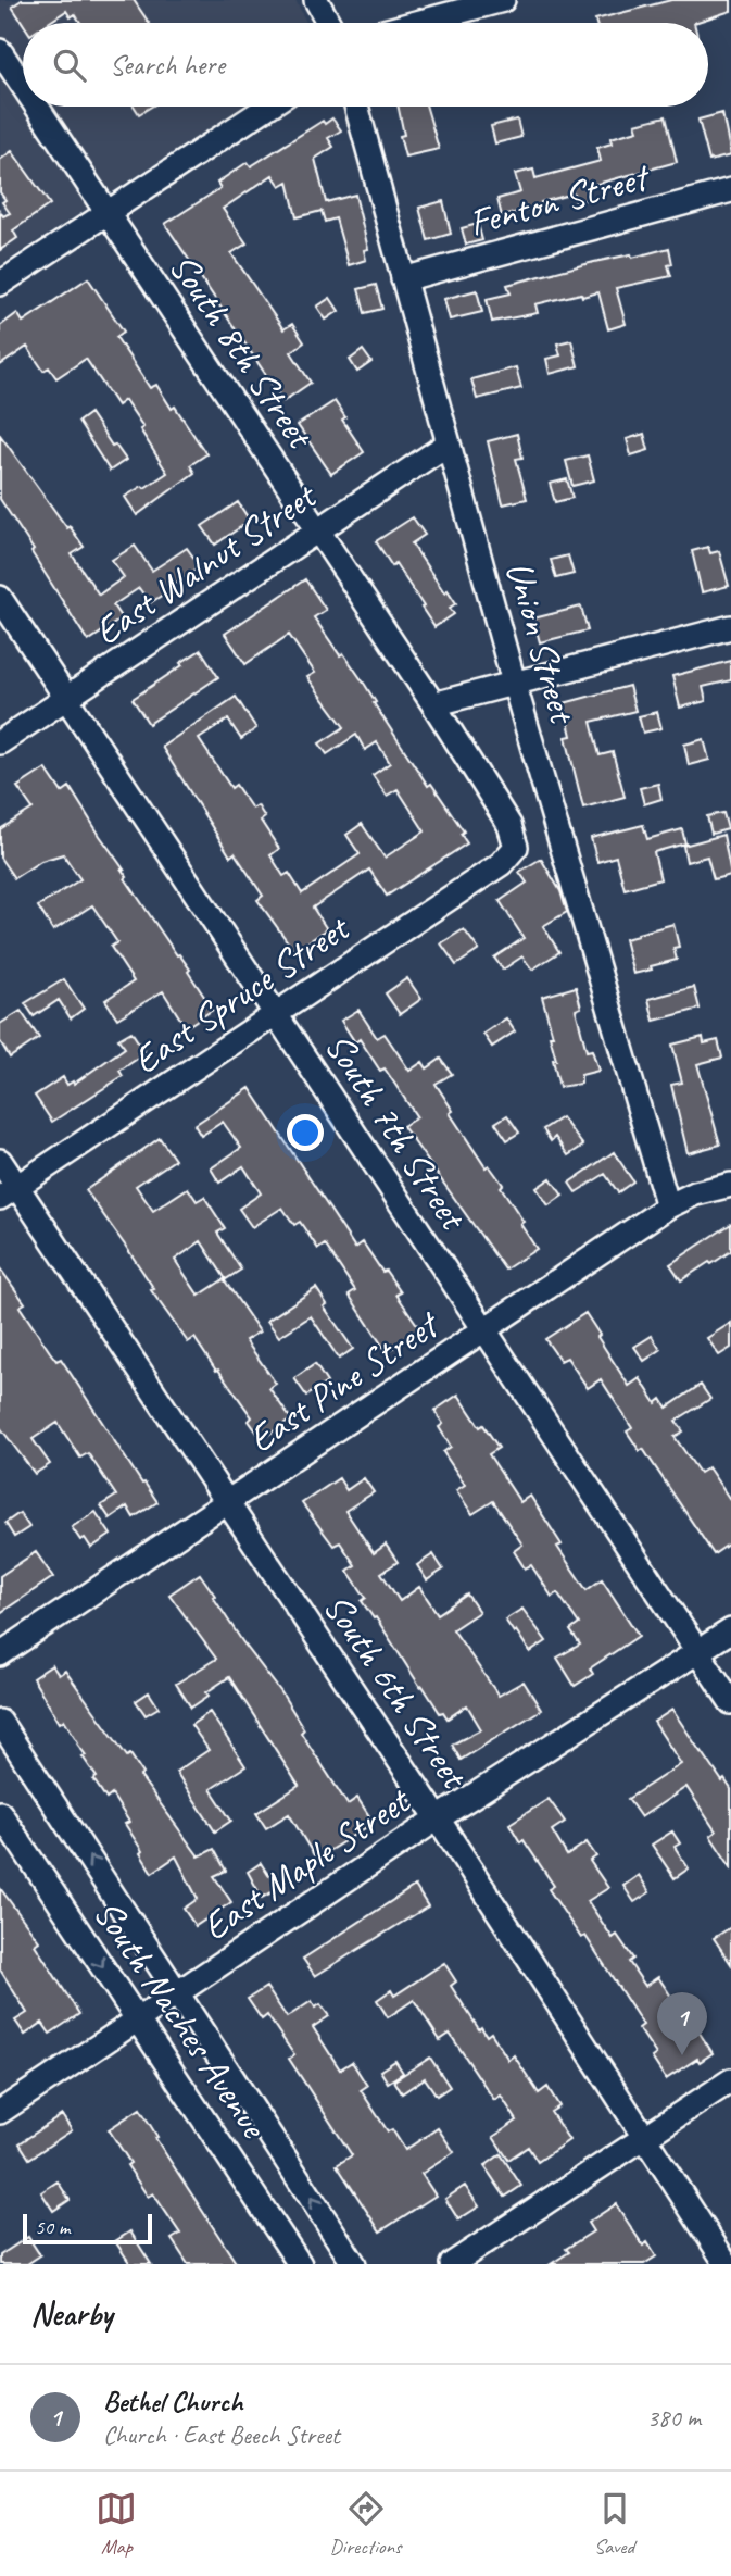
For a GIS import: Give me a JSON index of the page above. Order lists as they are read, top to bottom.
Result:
{
  "streets": {
    "street": [
      "Fenton Street",
      "South 8th Street",
      "East Walnut Street",
      "Union Street",
      "East Spruce Street",
      "South 7th Street",
      "East Pine Street",
      "South 6th Street",
      "East Maple Street",
      "South Naches Avenue"
    ]
  },
  "crossings": [
    ["Fenton Street", "Union Street"],
    ["South 8th Street", "East Walnut Street"],
    ["South 8th Street", "East Spruce Street"],
    ["East Walnut Street", "Union Street"],
    ["East Walnut Street", "South 7th Street"],
    ["Union Street", "East Pine Street"],
    ["East Spruce Street", "South 7th Street"],
    ["East Spruce Street", "South 6th Street"],
    ["South 7th Street", "East Pine Street"],
    ["South 7th Street", "East Maple Street"],
    ["East Pine Street", "South 6th Street"],
    ["South 6th Street", "East Maple Street"],
    ["East Maple Street", "South Naches Avenue"]
  ],
  "scale_bar": "50 m",
  "page": {
    "search": "Search here",
    "pins": "1",
    "scale": "50 m",
    "heading": "Nearby",
    "list": [
      {
        "mark": "1",
        "name": "Bethel Church",
        "note": "Church · East Beech Street",
        "value": "380 m"
      }
    ],
    "nav": ["Map", "Directions", "Saved"]
  }
}
